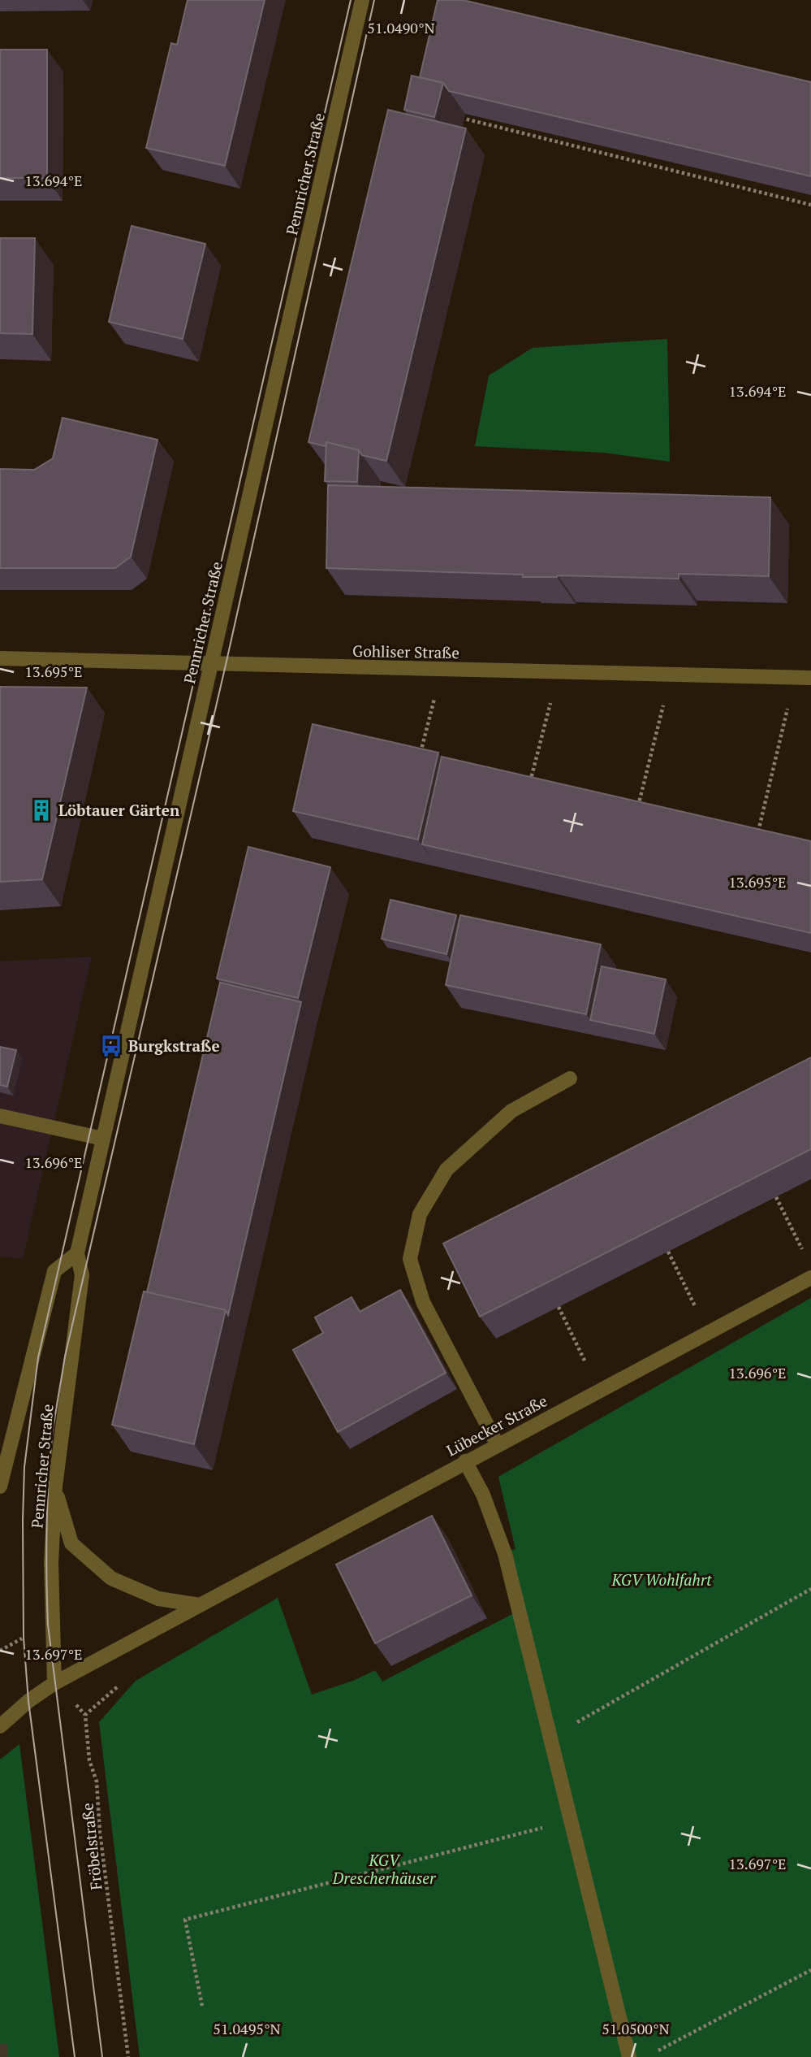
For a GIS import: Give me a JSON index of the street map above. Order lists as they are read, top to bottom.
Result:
{
  "streets": {
    "street": ["Pennricher Straße", "Gohliser Straße", "Lübecker Straße"],
    "path": ["Fröbelstraße"]
  },
  "crossings": [
    ["Pennricher Straße", "Gohliser Straße"],
    ["Pennricher Straße", "Lübecker Straße"],
    ["Lübecker Straße", "Fröbelstraße"]
  ],
  "parks": ["KGV Wohlfahrt", "KGV Drescherhäuser"],
  "places": {
    "building": ["Löbtauer Gärten"],
    "bus stop": ["Burgkstraße"]
  },
  "coordinates": [
    "51.0490°N",
    "13.694°E",
    "13.695°E",
    "13.696°E",
    "13.697°E",
    "51.0495°N",
    "51.0500°N"
  ]
}
